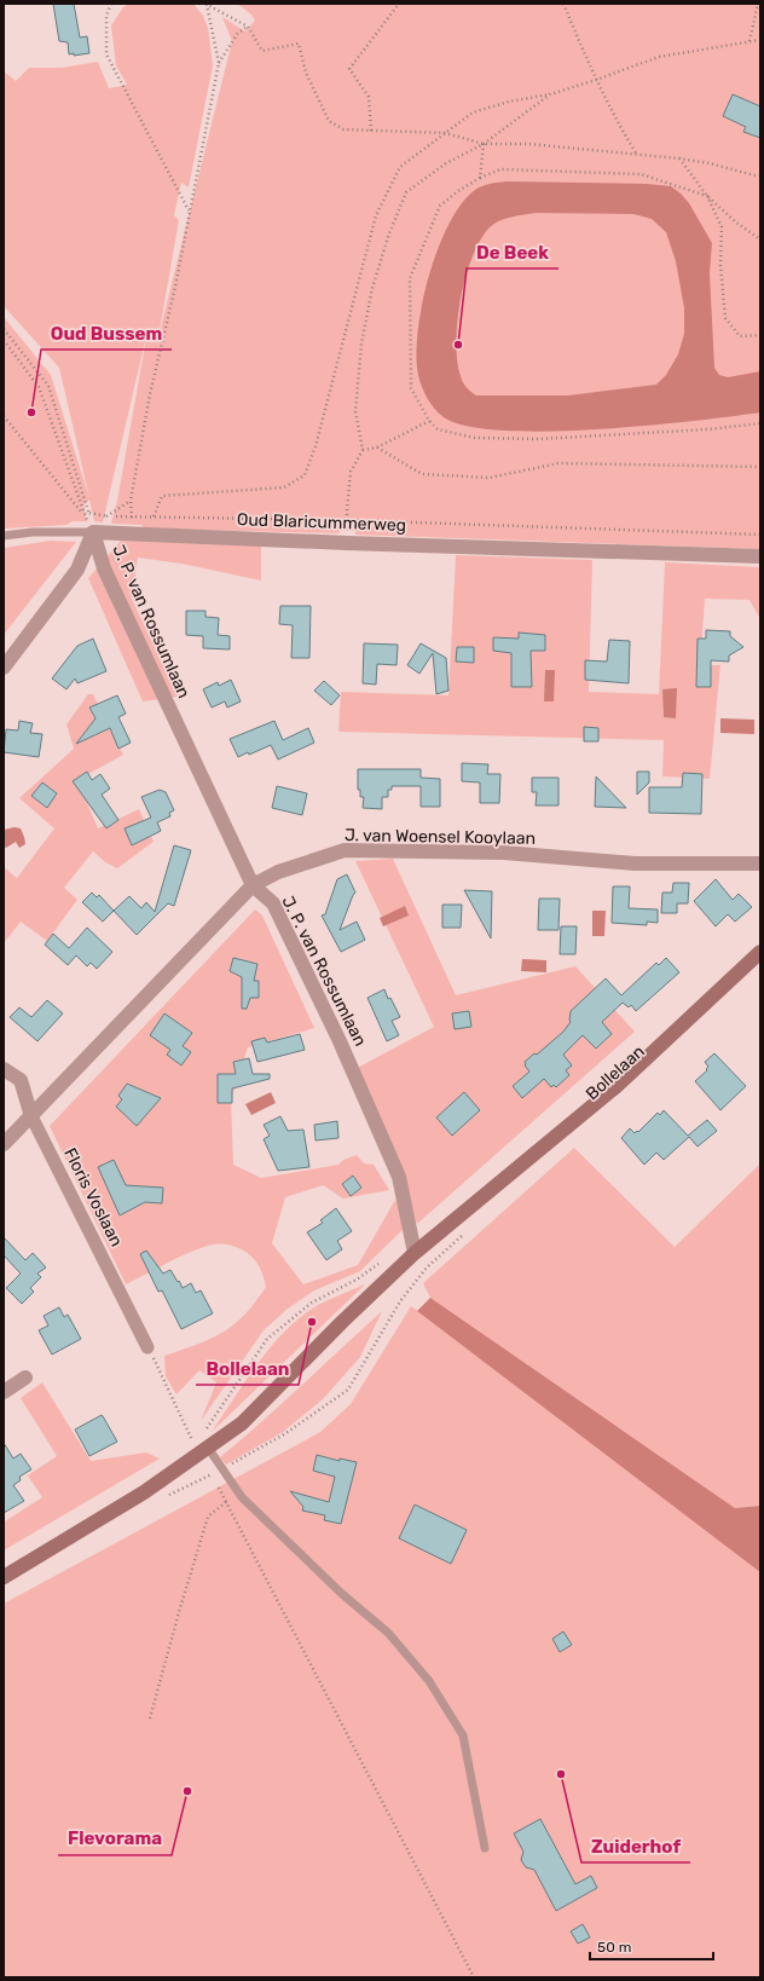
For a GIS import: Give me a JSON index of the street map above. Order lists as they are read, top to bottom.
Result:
{
  "streets": {
    "main road": ["Bollelaan"],
    "street": [
      "Oud Blaricummerweg",
      "J. P. van Rossumlaan",
      "J. van Woensel Kooylaan",
      "Floris Voslaan"
    ]
  },
  "crossings": [
    ["Oud Blaricummerweg", "J. P. van Rossumlaan"],
    ["J. P. van Rossumlaan", "J. van Woensel Kooylaan"],
    ["J. P. van Rossumlaan", "Bollelaan"],
    ["J. van Woensel Kooylaan", "Floris Voslaan"]
  ],
  "places": [
    "De Beek",
    "Oud Bussem",
    "Bollelaan",
    "Zuiderhof",
    "Flevorama"
  ],
  "scale_bar": "50 m"
}
